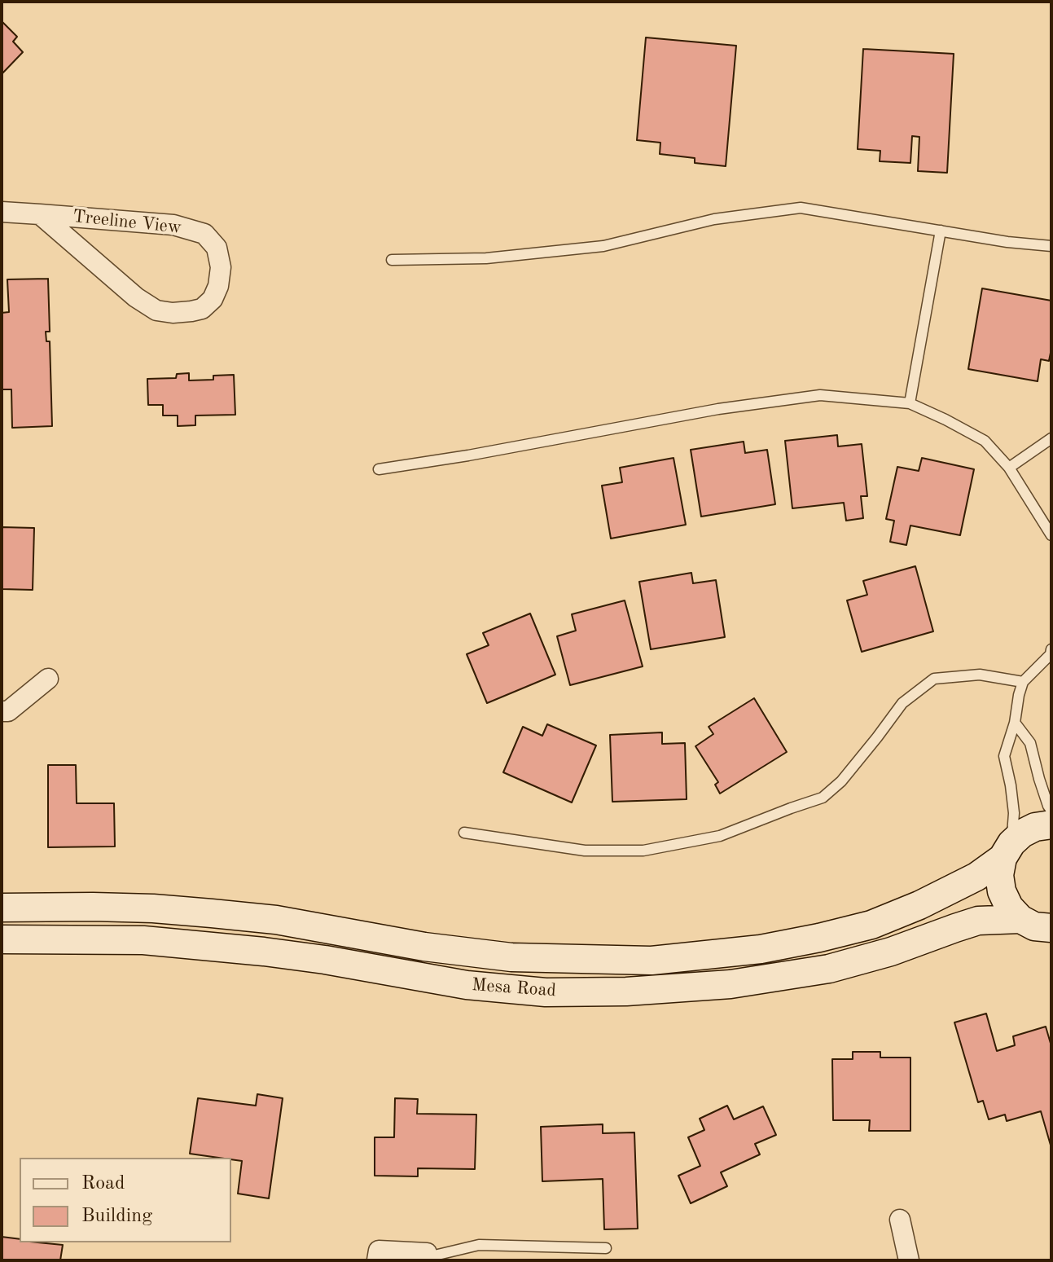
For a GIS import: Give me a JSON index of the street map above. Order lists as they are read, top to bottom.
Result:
{
  "streets": {
    "main road": ["Mesa Road"],
    "street": ["Treeline View"]
  },
  "legend": ["Road", "Building"]
}
